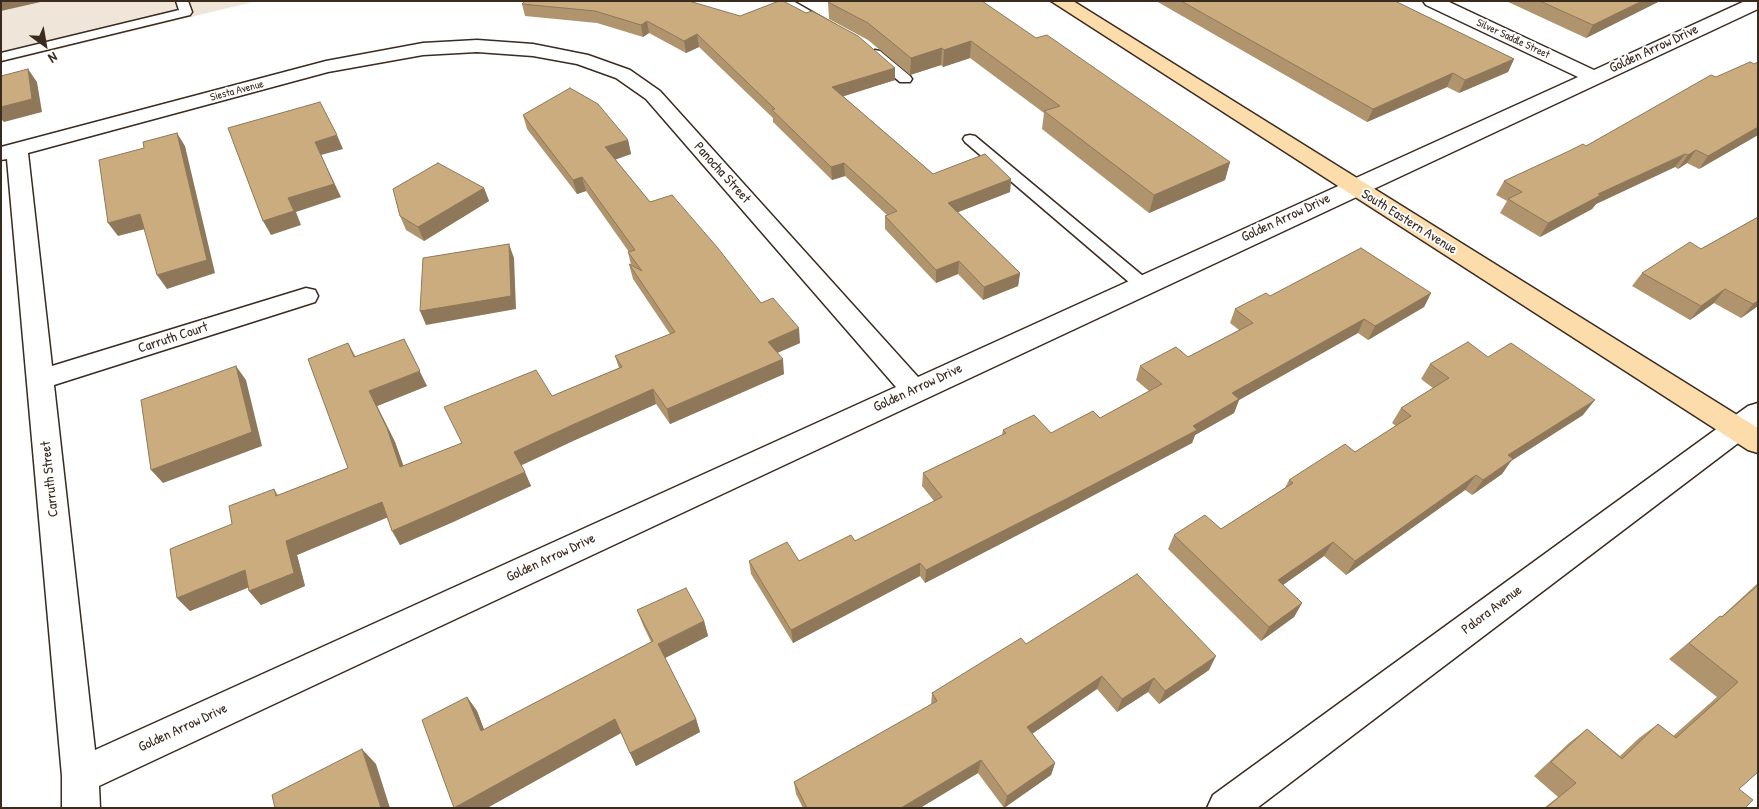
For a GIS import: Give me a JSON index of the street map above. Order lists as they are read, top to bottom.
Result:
{
  "streets": {
    "main road": ["South Eastern Avenue"],
    "street": [
      "Silver Saddle Street",
      "Golden Arrow Drive",
      "Siesta Avenue",
      "Panocha Street",
      "Carruth Court",
      "Carruth Street",
      "Palora Avenue"
    ]
  },
  "crossings": [
    ["Silver Saddle Street", "Golden Arrow Drive"],
    ["Golden Arrow Drive", "Panocha Street"],
    ["Golden Arrow Drive", "South Eastern Avenue"],
    ["Golden Arrow Drive", "Carruth Street"],
    ["Siesta Avenue", "Panocha Street"],
    ["Siesta Avenue", "Carruth Street"],
    ["South Eastern Avenue", "Palora Avenue"],
    ["Carruth Court", "Carruth Street"]
  ],
  "north": "bottom right"
}
